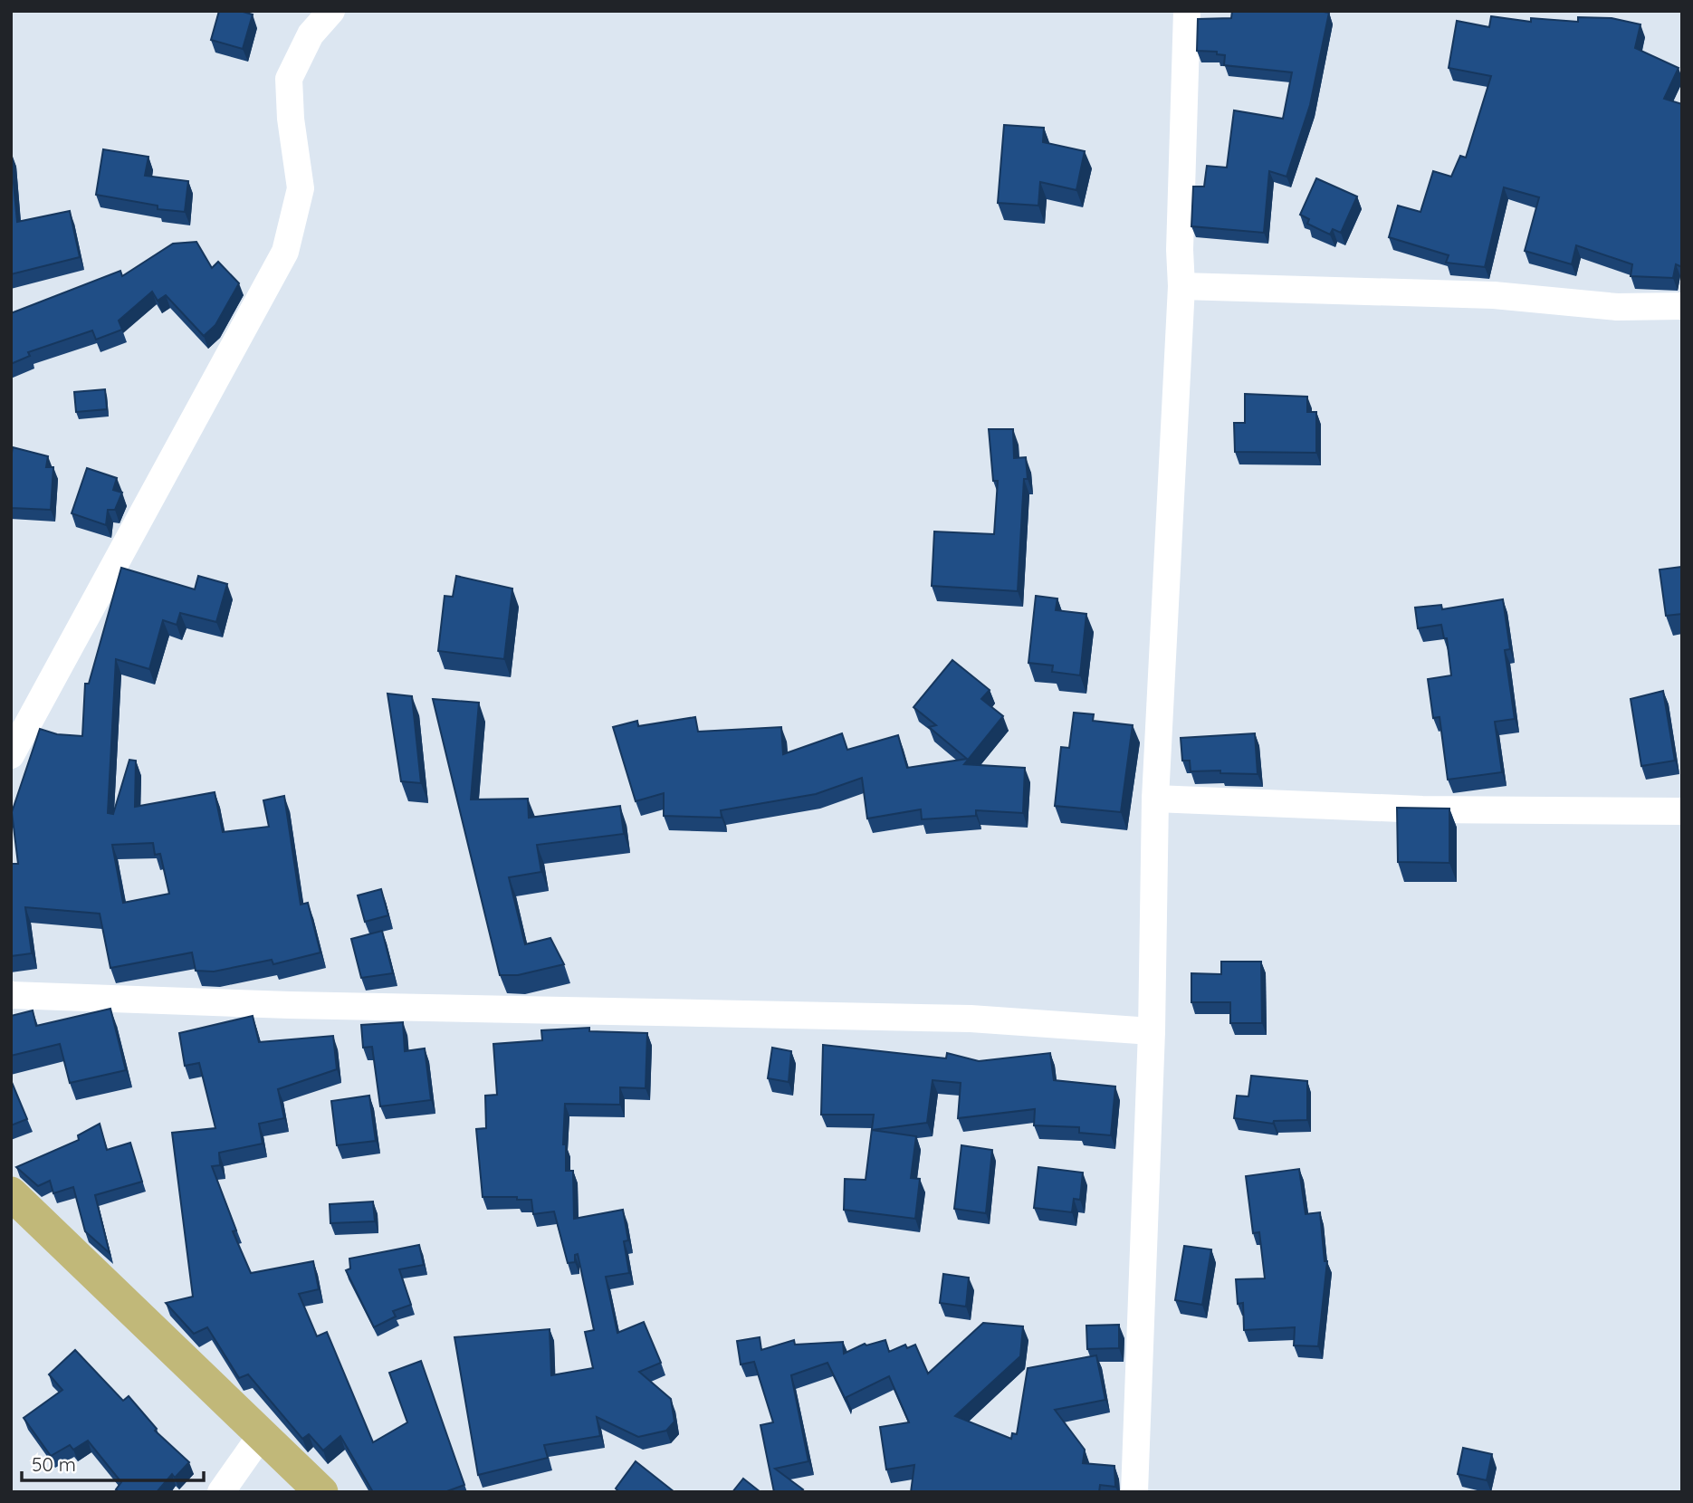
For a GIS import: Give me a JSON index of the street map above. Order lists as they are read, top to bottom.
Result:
{
  "scale_bar": "50 m"
}
